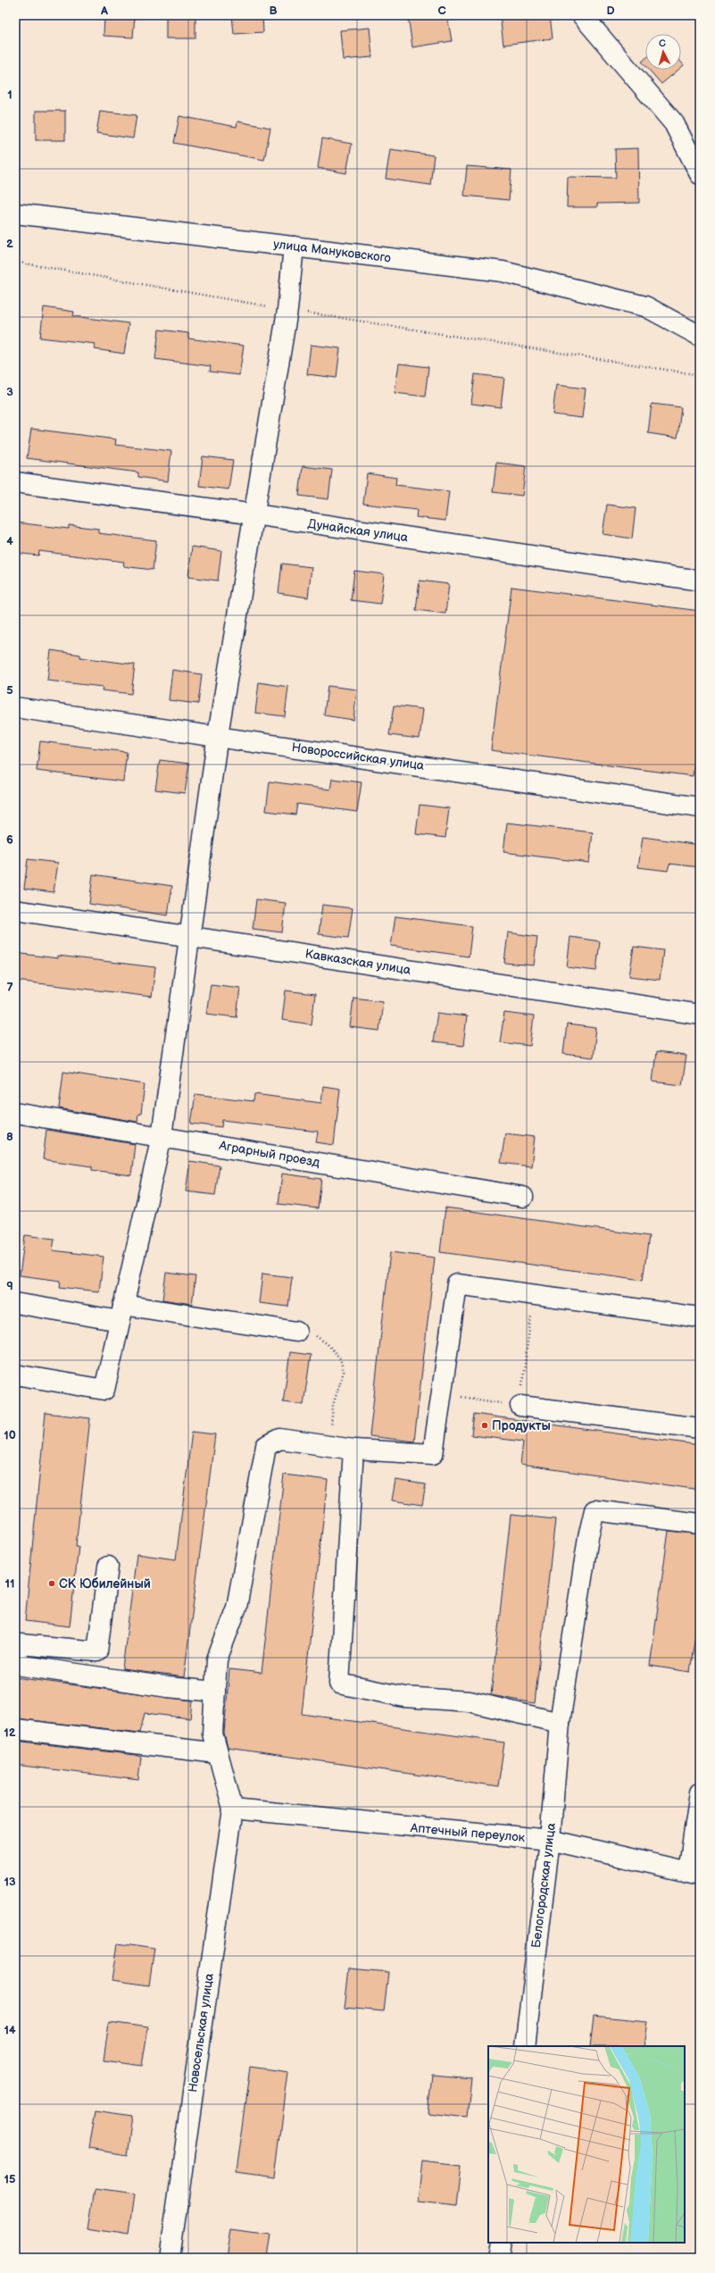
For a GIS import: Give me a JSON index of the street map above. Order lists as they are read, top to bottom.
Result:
{
  "streets": {
    "street": [
      "улица Мануковского",
      "Дунайская улица",
      "Новороссийская улица",
      "Кавказская улица",
      "Аграрный проезд",
      "Аптечный переулок",
      "Белогородская улица",
      "Новосельская улица"
    ]
  },
  "crossings": [
    ["Аптечный переулок", "Белогородская улица"],
    ["Аптечный переулок", "Новосельская улица"]
  ],
  "places": ["Продукты", "СК Юбилейный"],
  "north": "top",
  "grid": {
    "columns": [
      "A",
      "B",
      "C",
      "D"
    ],
    "rows": [
      "1",
      "2",
      "3",
      "4",
      "5",
      "6",
      "7",
      "8",
      "9",
      "10",
      "11",
      "12",
      "13",
      "14",
      "15"
    ]
  }
}
